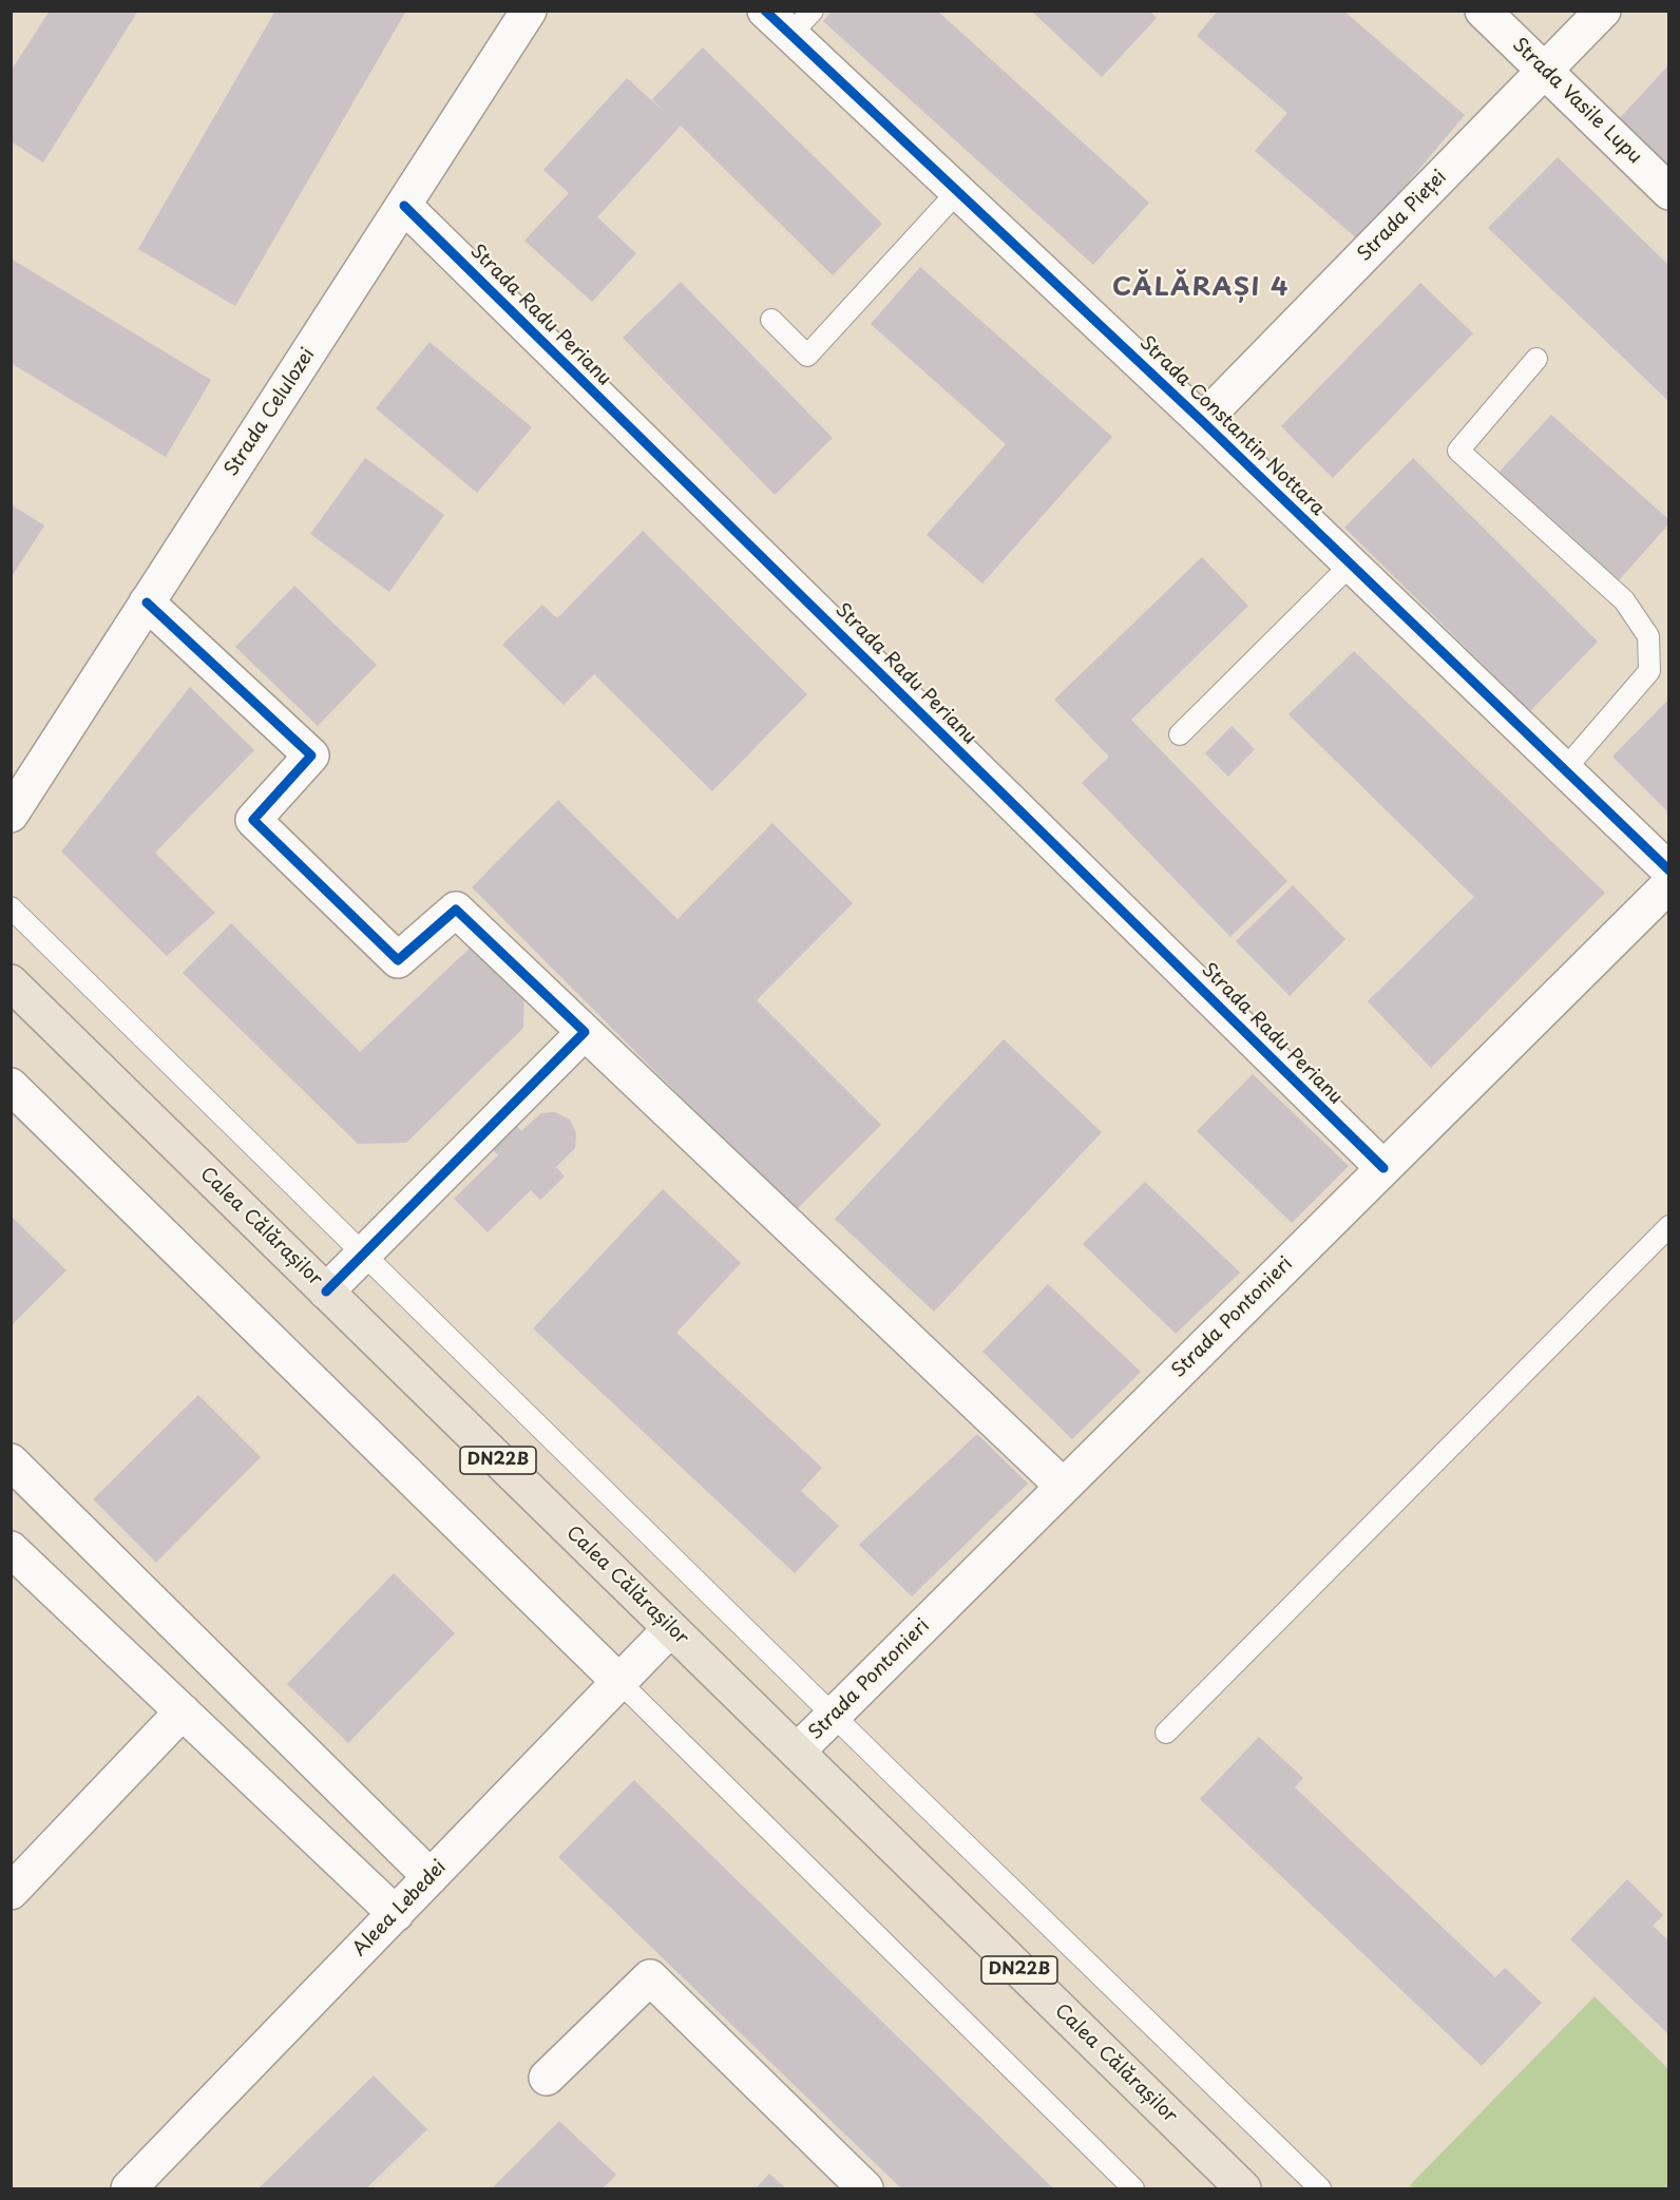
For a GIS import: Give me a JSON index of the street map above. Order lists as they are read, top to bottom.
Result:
{
  "streets": {
    "main road": ["Calea Călărașilor", "DN22B"],
    "street": [
      "Strada Vasile Lupu",
      "Strada Pieței",
      "Strada Radu Perianu",
      "Strada Celulozei",
      "Strada Constantin Nottara",
      "Strada Pontonieri",
      "Aleea Lebedei"
    ]
  },
  "crossings": [
    ["Strada Vasile Lupu", "Strada Pieței"],
    ["Strada Pieței", "Strada Constantin Nottara"],
    ["Strada Radu Perianu", "Strada Celulozei"],
    ["Strada Radu Perianu", "Strada Pontonieri"],
    ["Calea Călărașilor", "Strada Pontonieri"],
    ["Calea Călărașilor", "Aleea Lebedei"]
  ],
  "districts": ["CĂLĂRAȘI 4"]
}
